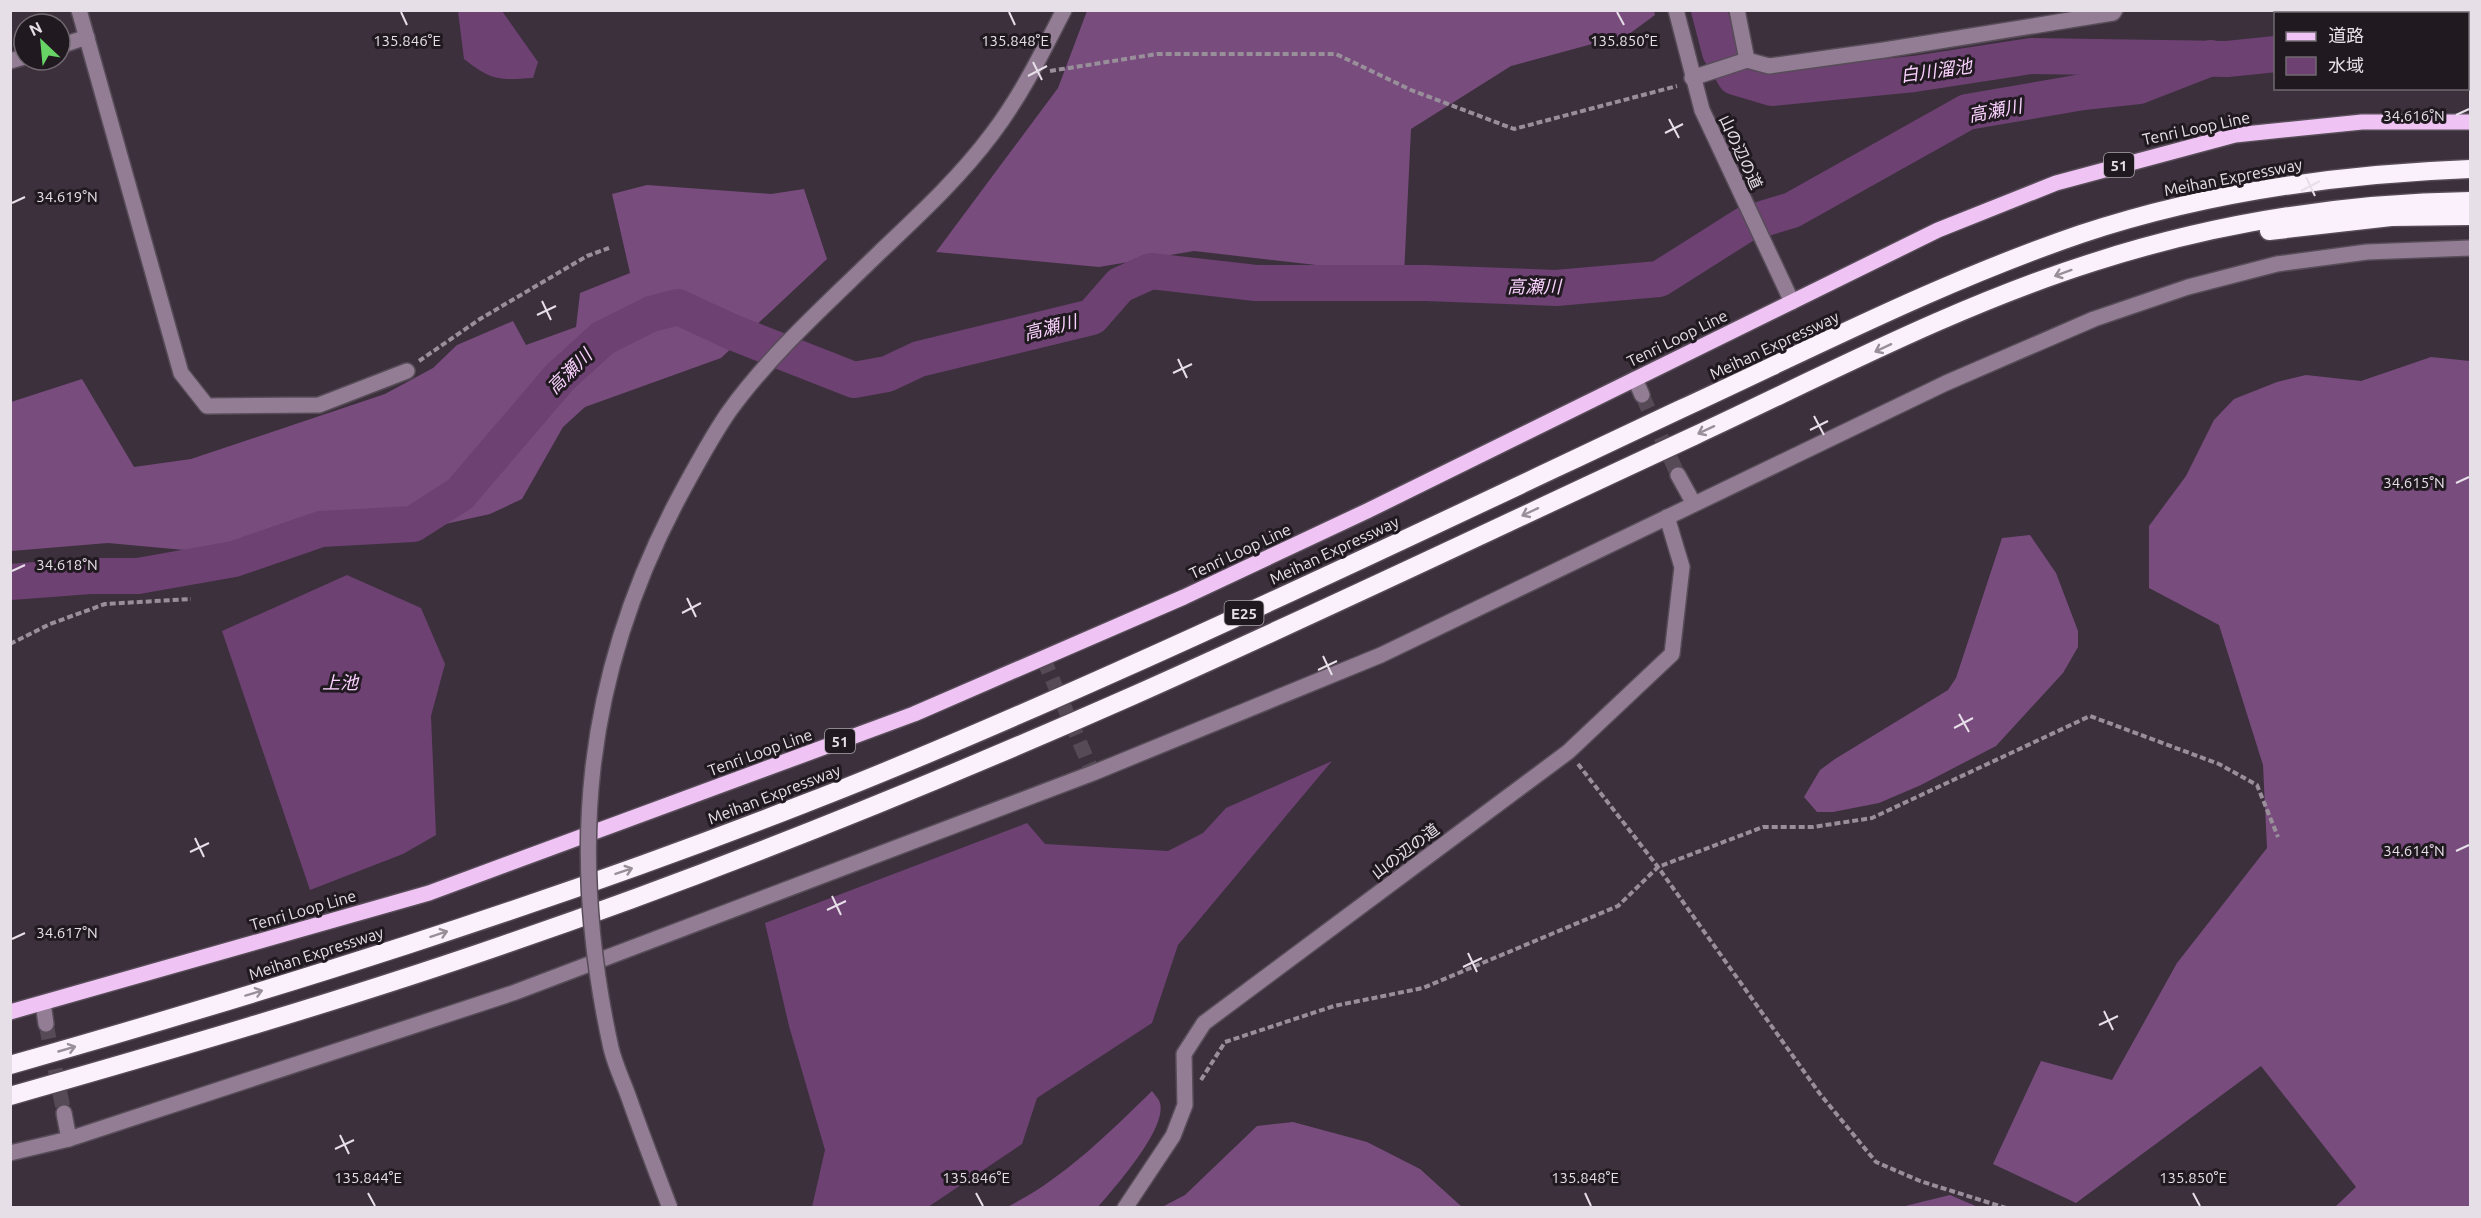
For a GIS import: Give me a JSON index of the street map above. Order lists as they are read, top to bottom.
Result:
{
  "streets": {
    "highway": ["Meihan Expressway", "E25"],
    "main road": ["Tenri Loop Line", "51"],
    "street": ["山の辺の道"]
  },
  "crossings": [
    ["Tenri Loop Line", "山の辺の道"]
  ],
  "water": ["白川溜池", "高瀬川", "上池"],
  "legend": ["道路", "水域"],
  "north": "top left",
  "coordinates": [
    "135.846°E",
    "135.850°E",
    "135.848°E",
    "34.616°N",
    "34.619°N",
    "34.615°N",
    "34.618°N",
    "34.614°N",
    "34.617°N",
    "135.844°E"
  ]
}
